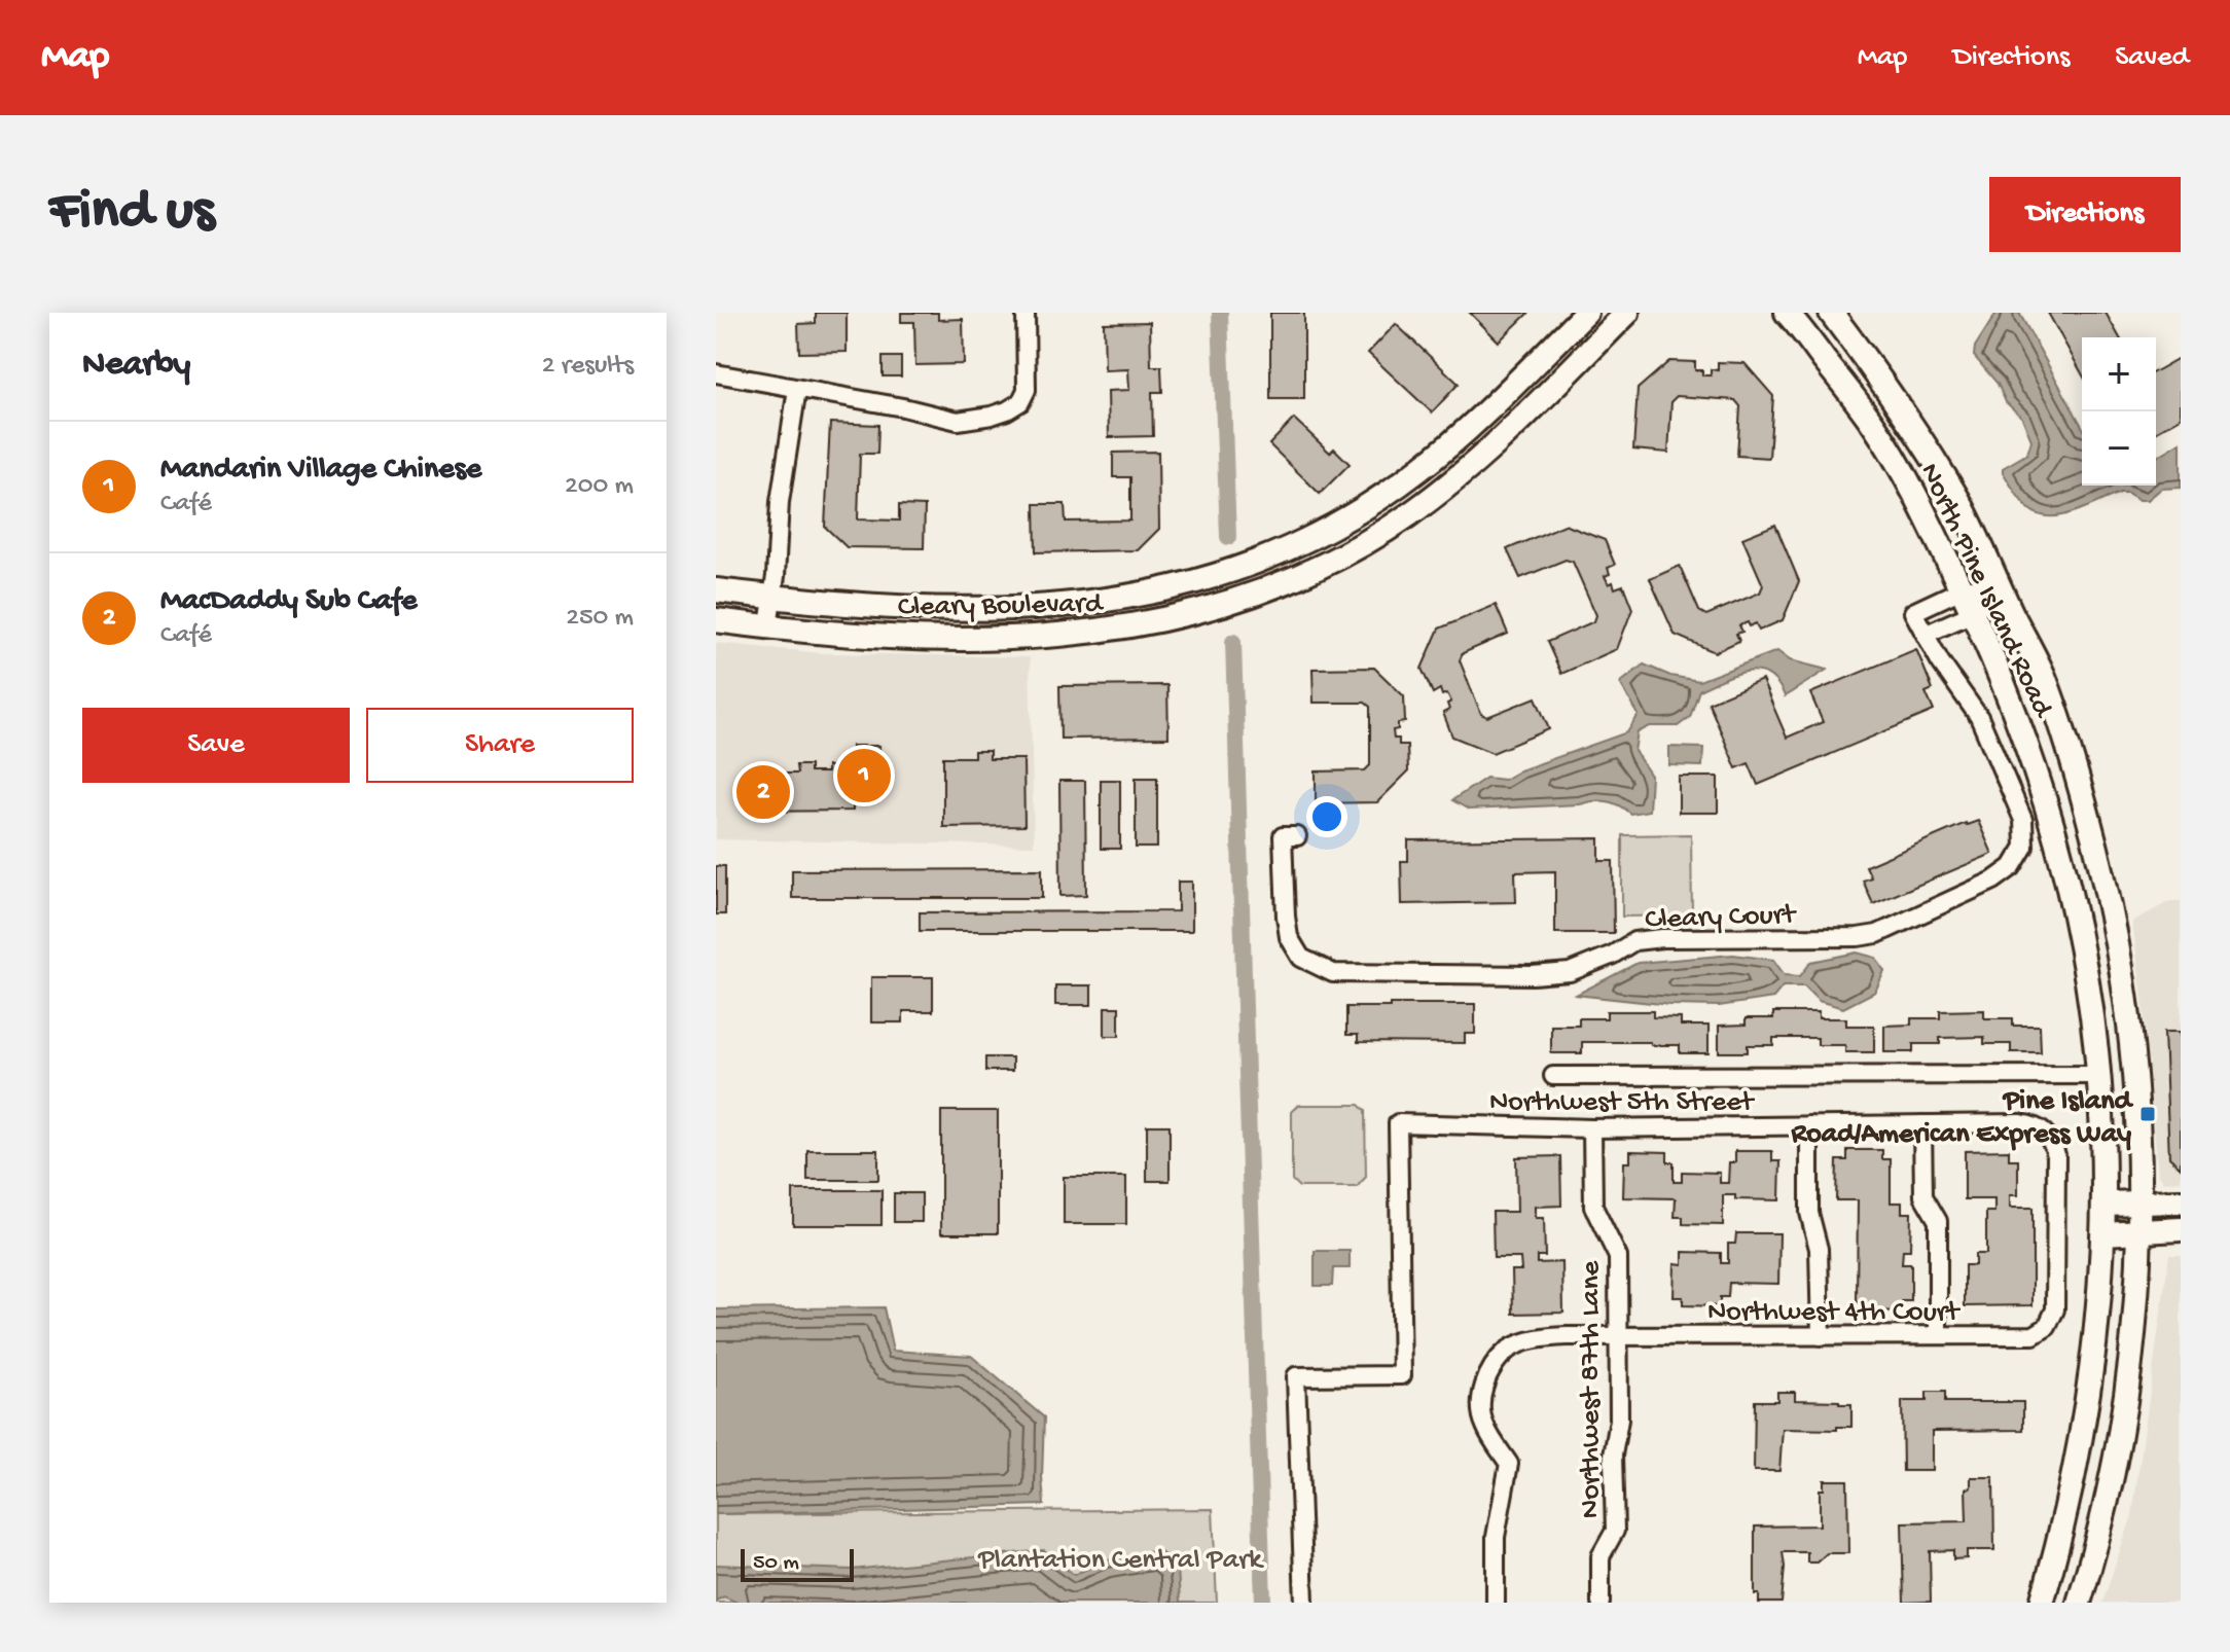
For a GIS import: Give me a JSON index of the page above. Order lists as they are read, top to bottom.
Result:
{
  "streets": {
    "main road": ["North Pine Island Road", "Cleary Boulevard"],
    "street": [
      "Cleary Court",
      "Northwest 5th Street",
      "Northwest 4th Court",
      "Northwest 87th Lane"
    ]
  },
  "crossings": [
    ["North Pine Island Road", "Cleary Court"],
    ["Northwest 5th Street", "Northwest 4th Court"],
    ["Northwest 5th Street", "Northwest 87th Lane"],
    ["Northwest 4th Court", "Northwest 87th Lane"]
  ],
  "parks": ["Plantation Central Park"],
  "places": {
    "transit": ["Pine Island Road/American Express Way"]
  },
  "scale_bar": "50 m",
  "page": {
    "header": "Map",
    "nav": ["Map", "Directions", "Saved"],
    "buttons": [
      "Directions",
      ["Save", "Share"]
    ],
    "title": "Find us",
    "heading": ["Nearby", "2 results"],
    "map_buttons": ["+", "−"],
    "list": [
      {
        "mark": "1",
        "name": "Mandarin Village Chinese",
        "note": "Café",
        "value": "200 m"
      },
      {
        "mark": "2",
        "name": "MacDaddy Sub Cafe",
        "note": "Café",
        "value": "250 m"
      }
    ],
    "pins": ["1", "2"],
    "scale": "50 m"
  }
}
